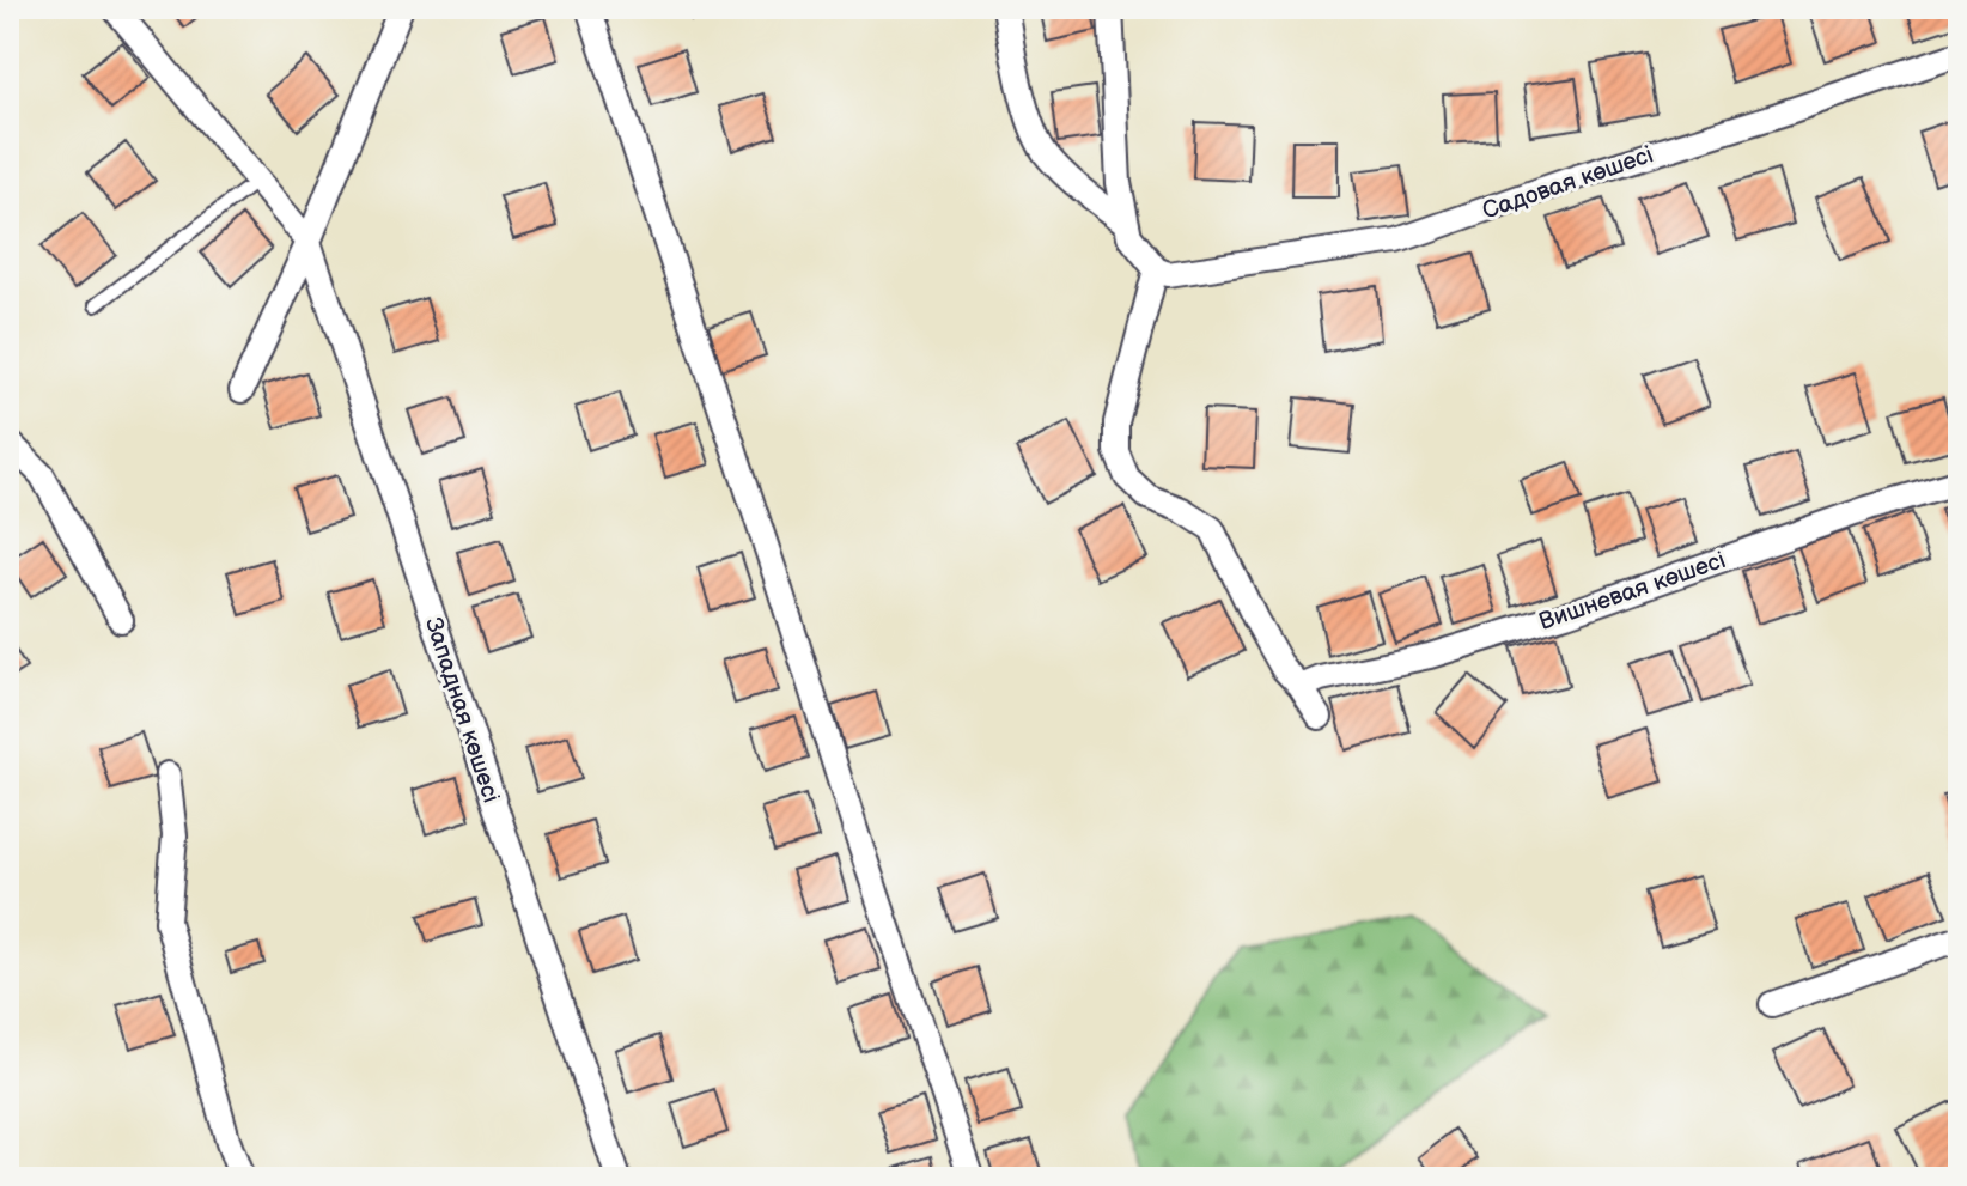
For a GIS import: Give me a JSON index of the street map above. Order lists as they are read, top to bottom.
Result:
{
  "streets": {
    "street": ["Садовая көшесі", "Вишневая көшесі", "Западная көшесі"]
  }
}
